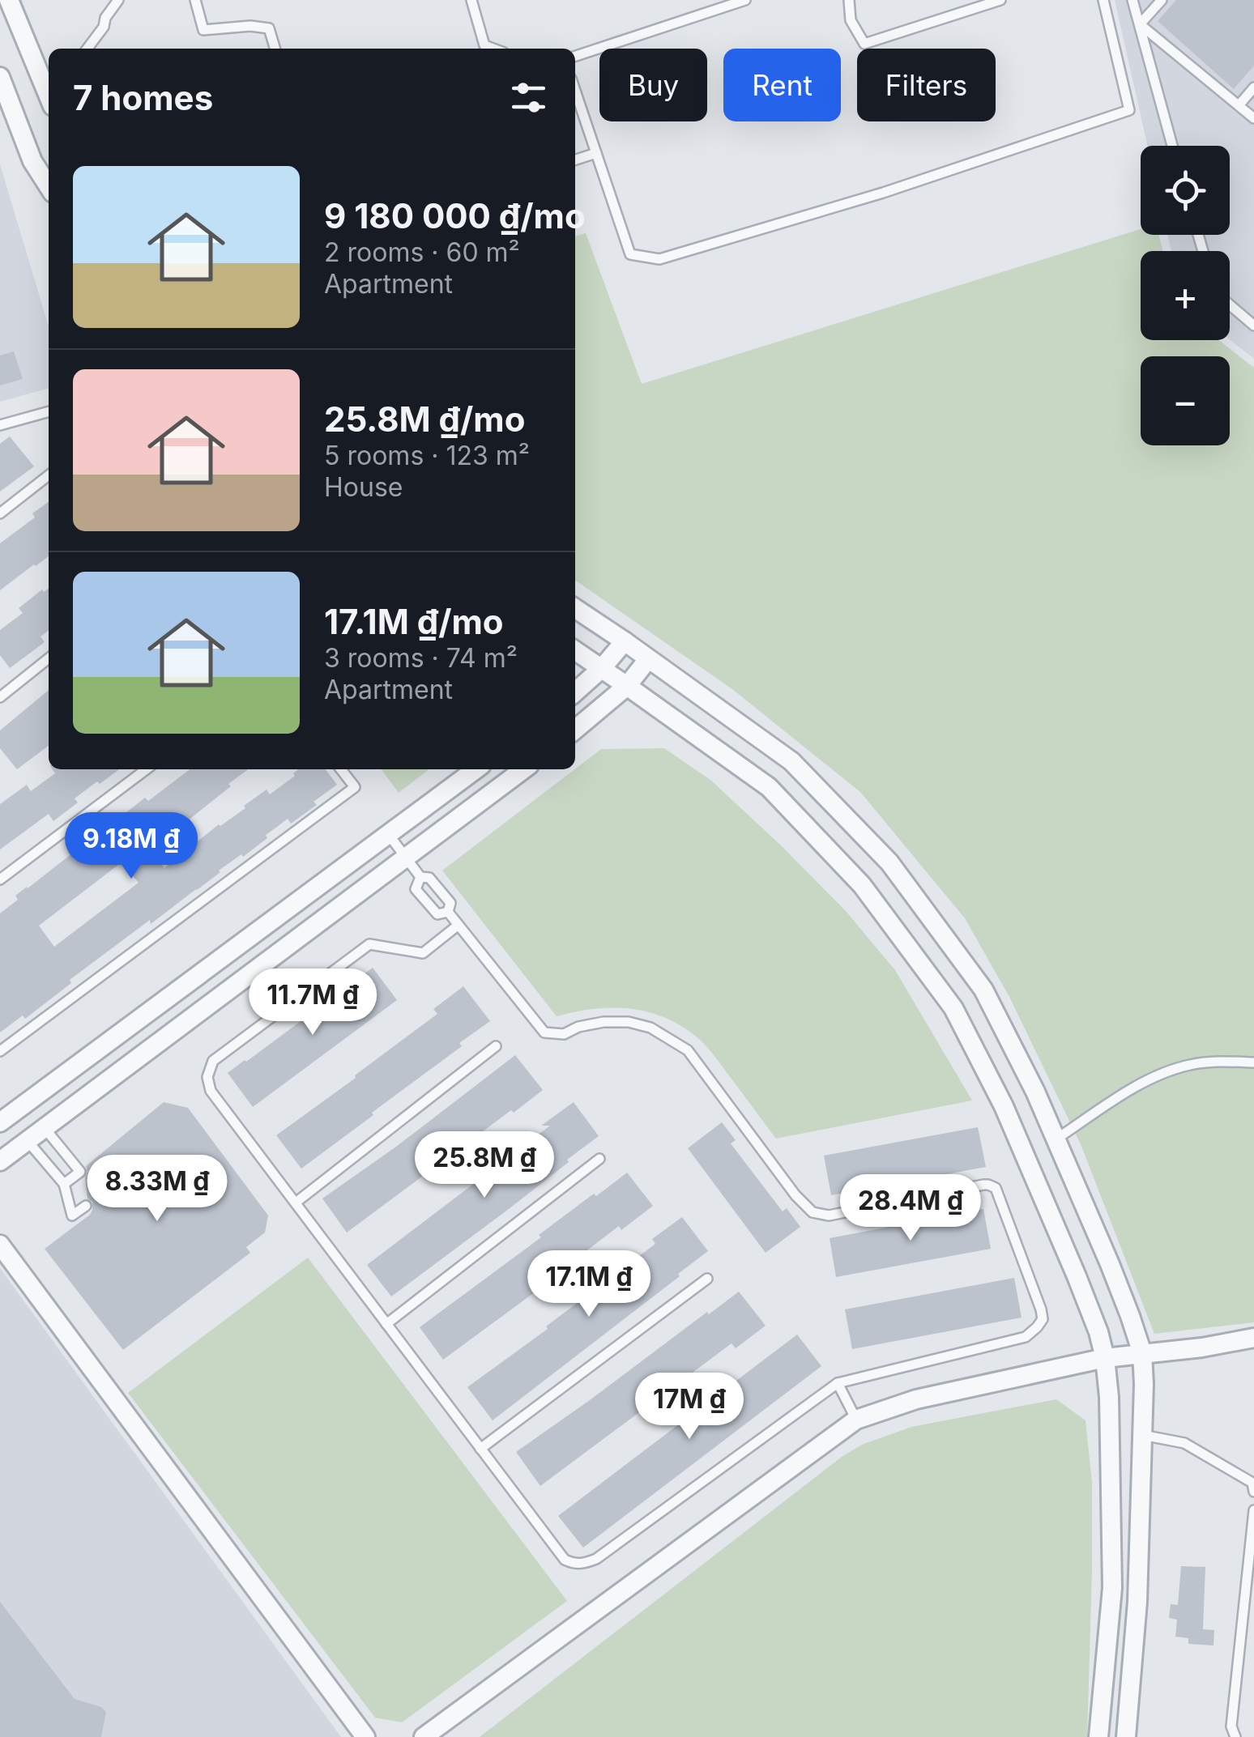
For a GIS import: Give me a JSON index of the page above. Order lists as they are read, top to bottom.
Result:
{
  "page": {
    "chip": ["Buy", "Rent", "Filters"],
    "heading": "7 homes",
    "map_buttons": ["+", "−"],
    "list": [
      {
        "name": "9 180 000 ₫/mo",
        "note": "2 rooms · 60 m² · Apartment"
      },
      {
        "name": "25.8M ₫/mo",
        "note": "5 rooms · 123 m² · House"
      },
      {
        "name": "17.1M ₫/mo",
        "note": "3 rooms · 74 m² · Apartment"
      }
    ],
    "price": [
      "9.18M ₫",
      "11.7M ₫",
      "25.8M ₫",
      "8.33M ₫",
      "28.4M ₫",
      "17.1M ₫",
      "17M ₫"
    ]
  }
}
